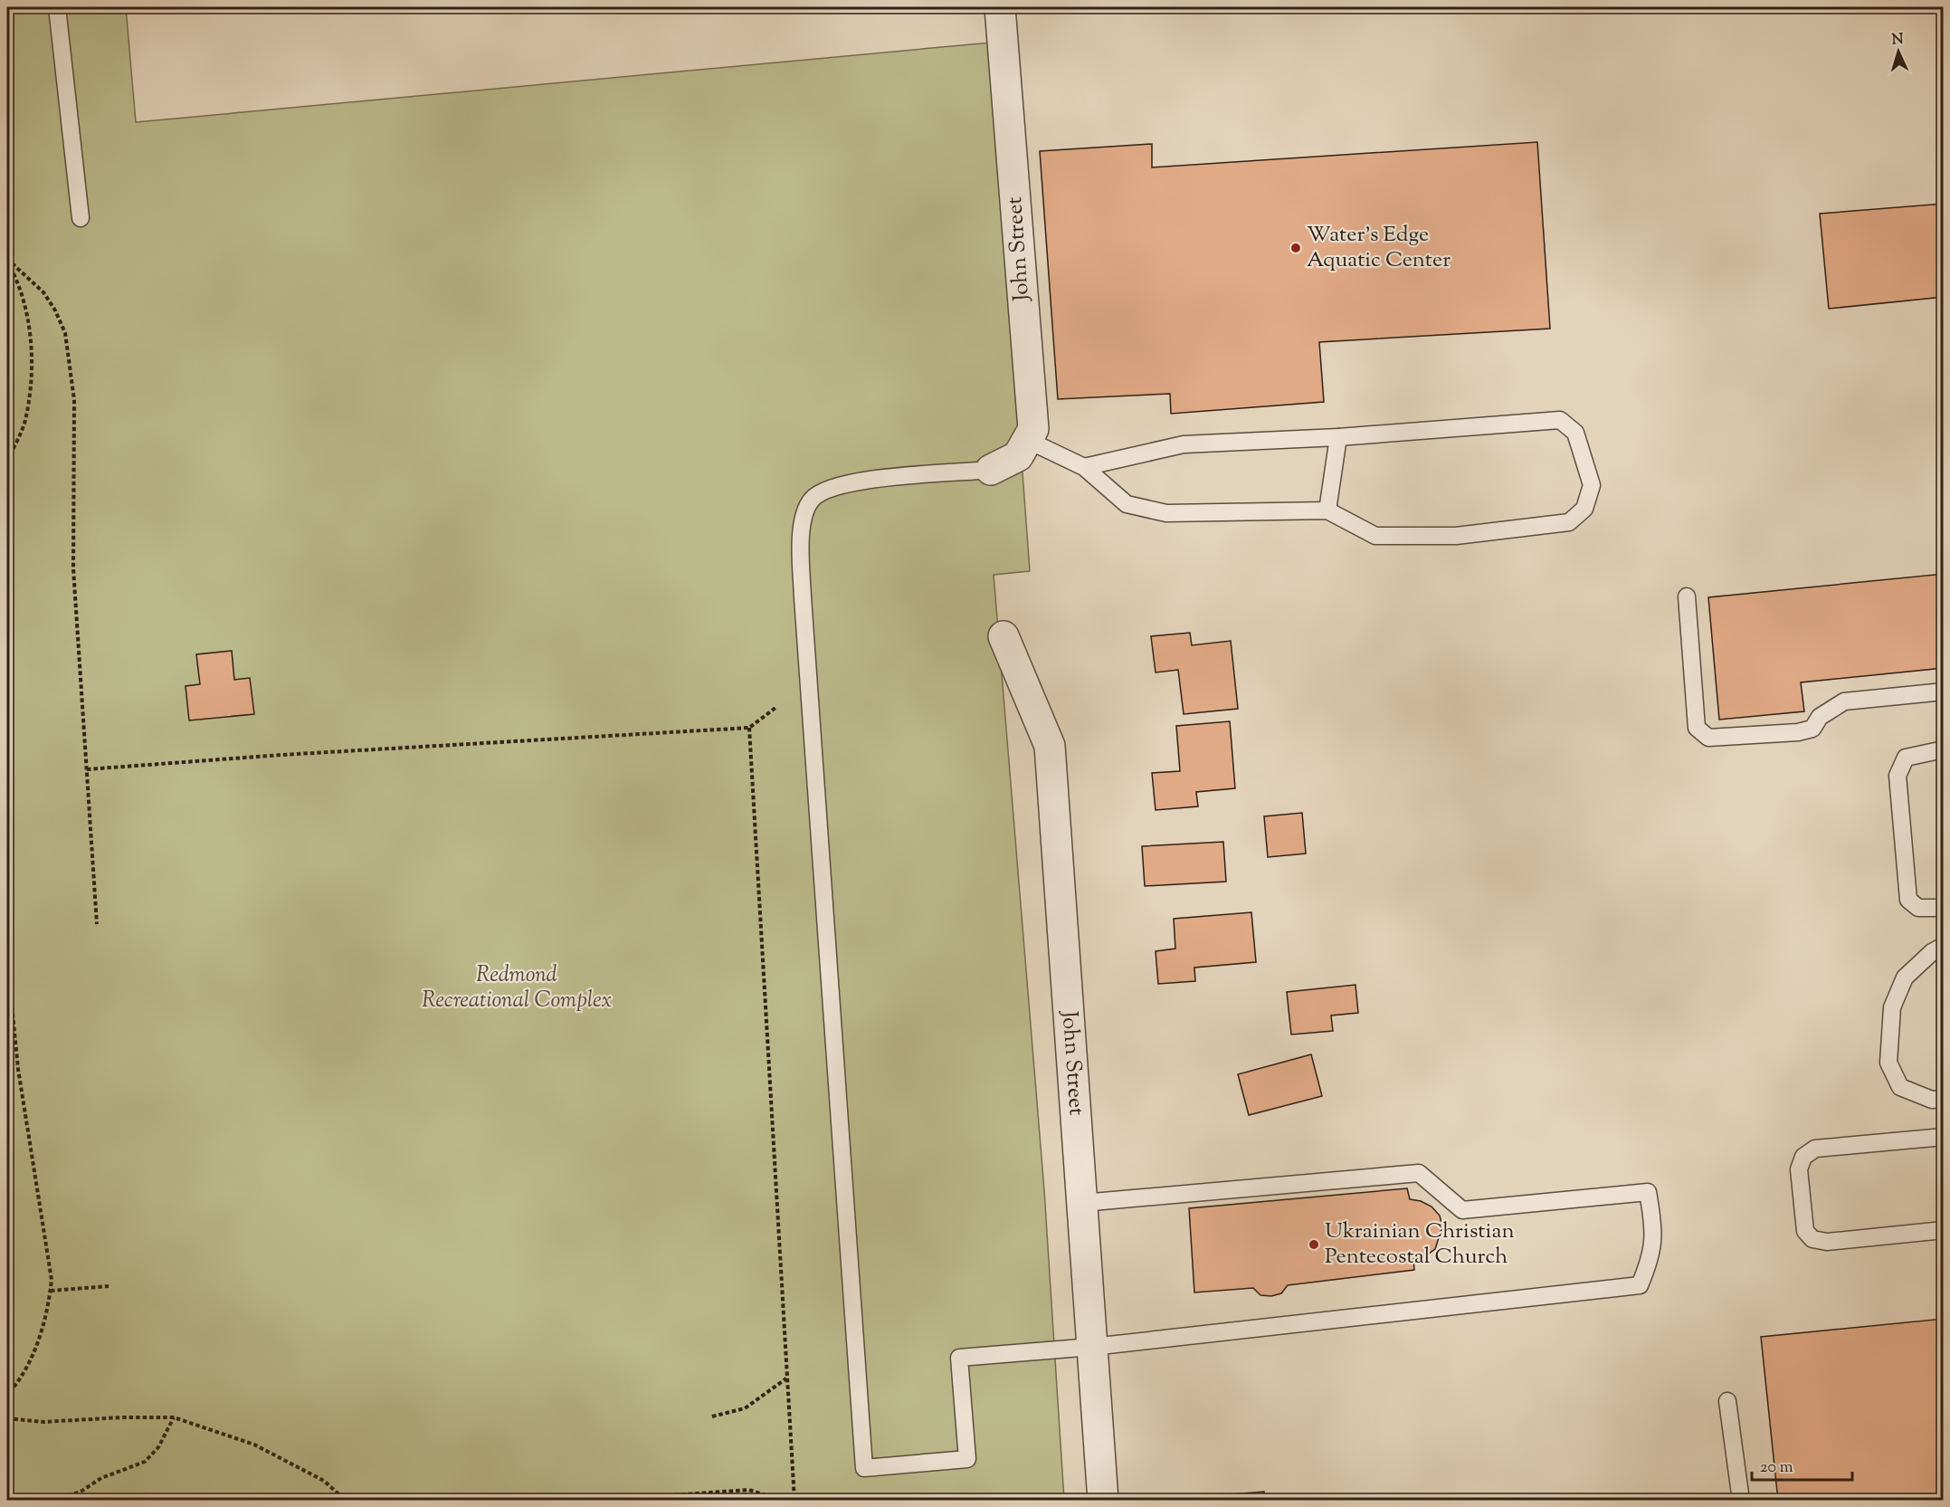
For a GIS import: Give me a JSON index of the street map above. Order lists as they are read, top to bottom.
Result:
{
  "streets": {
    "street": ["John Street"]
  },
  "parks": ["Redmond Recreational Complex"],
  "places": ["Water's Edge Aquatic Center", "Ukrainian Christian Pentecostal Church"],
  "scale_bar": "20 m",
  "north": "top"
}
